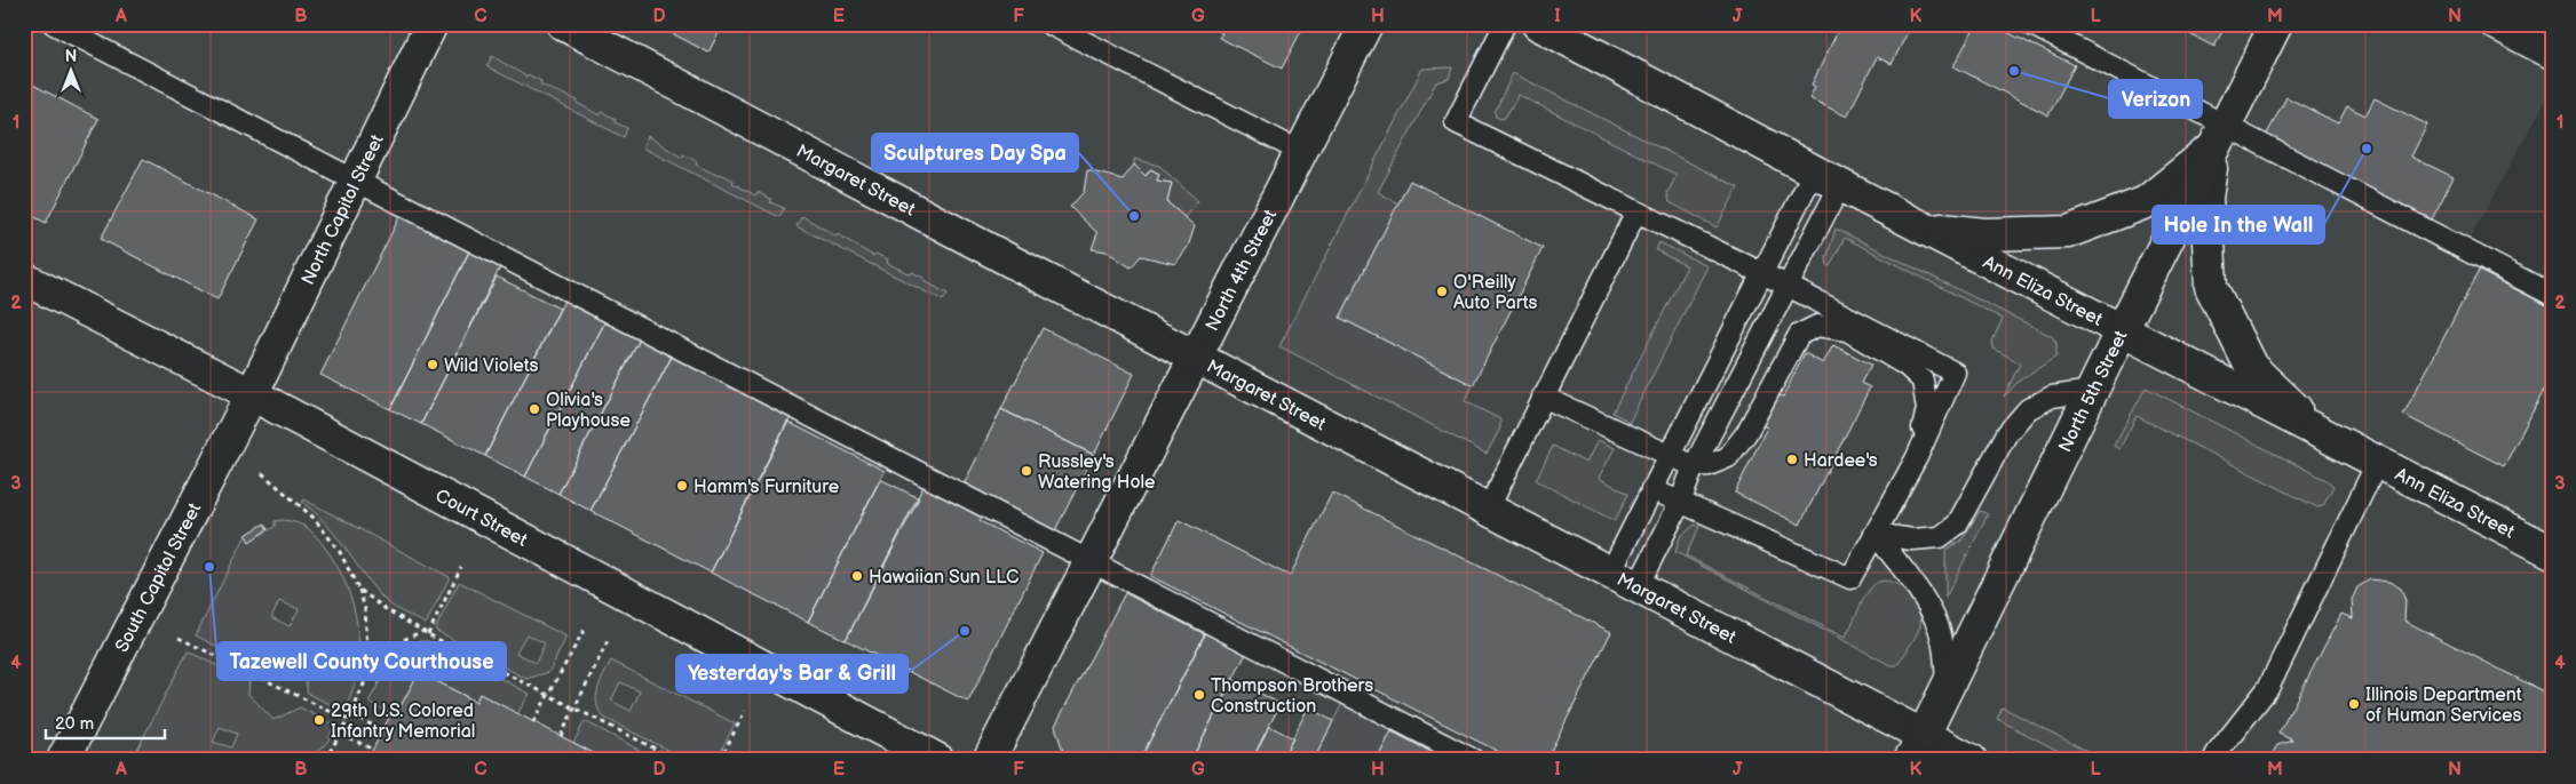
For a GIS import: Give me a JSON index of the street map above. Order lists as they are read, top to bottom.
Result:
{
  "streets": {
    "main road": [
      "Margaret Street",
      "North Capitol Street",
      "North 4th Street",
      "Ann Eliza Street",
      "North 5th Street",
      "Court Street",
      "South Capitol Street"
    ]
  },
  "crossings": [
    ["Margaret Street", "North 4th Street"],
    ["Margaret Street", "North 5th Street"],
    ["North Capitol Street", "Court Street"],
    ["North Capitol Street", "South Capitol Street"],
    ["Ann Eliza Street", "North 5th Street"],
    ["Court Street", "South Capitol Street"]
  ],
  "places": [
    "Verizon",
    "Hole In the Wall",
    "Sculptures Day Spa",
    "O'Reilly Auto Parts",
    "Wild Violets",
    "Olivia's Playhouse",
    "Hardee's",
    "Russley's Watering Hole",
    "Hamm's Furniture",
    "Tazewell County Courthouse",
    "Hawaiian Sun LLC",
    "Yesterday's Bar & Grill",
    "Thompson Brothers Construction",
    "Illinois Department of Human Services",
    "29th U.S. Colored Infantry Memorial"
  ],
  "scale_bar": "20 m",
  "north": "top",
  "grid": {
    "columns": [
      "A",
      "B",
      "C",
      "D",
      "E",
      "F",
      "G",
      "H",
      "I",
      "J",
      "K",
      "L",
      "M",
      "N"
    ],
    "rows": [
      "1",
      "2",
      "3",
      "4"
    ]
  }
}
